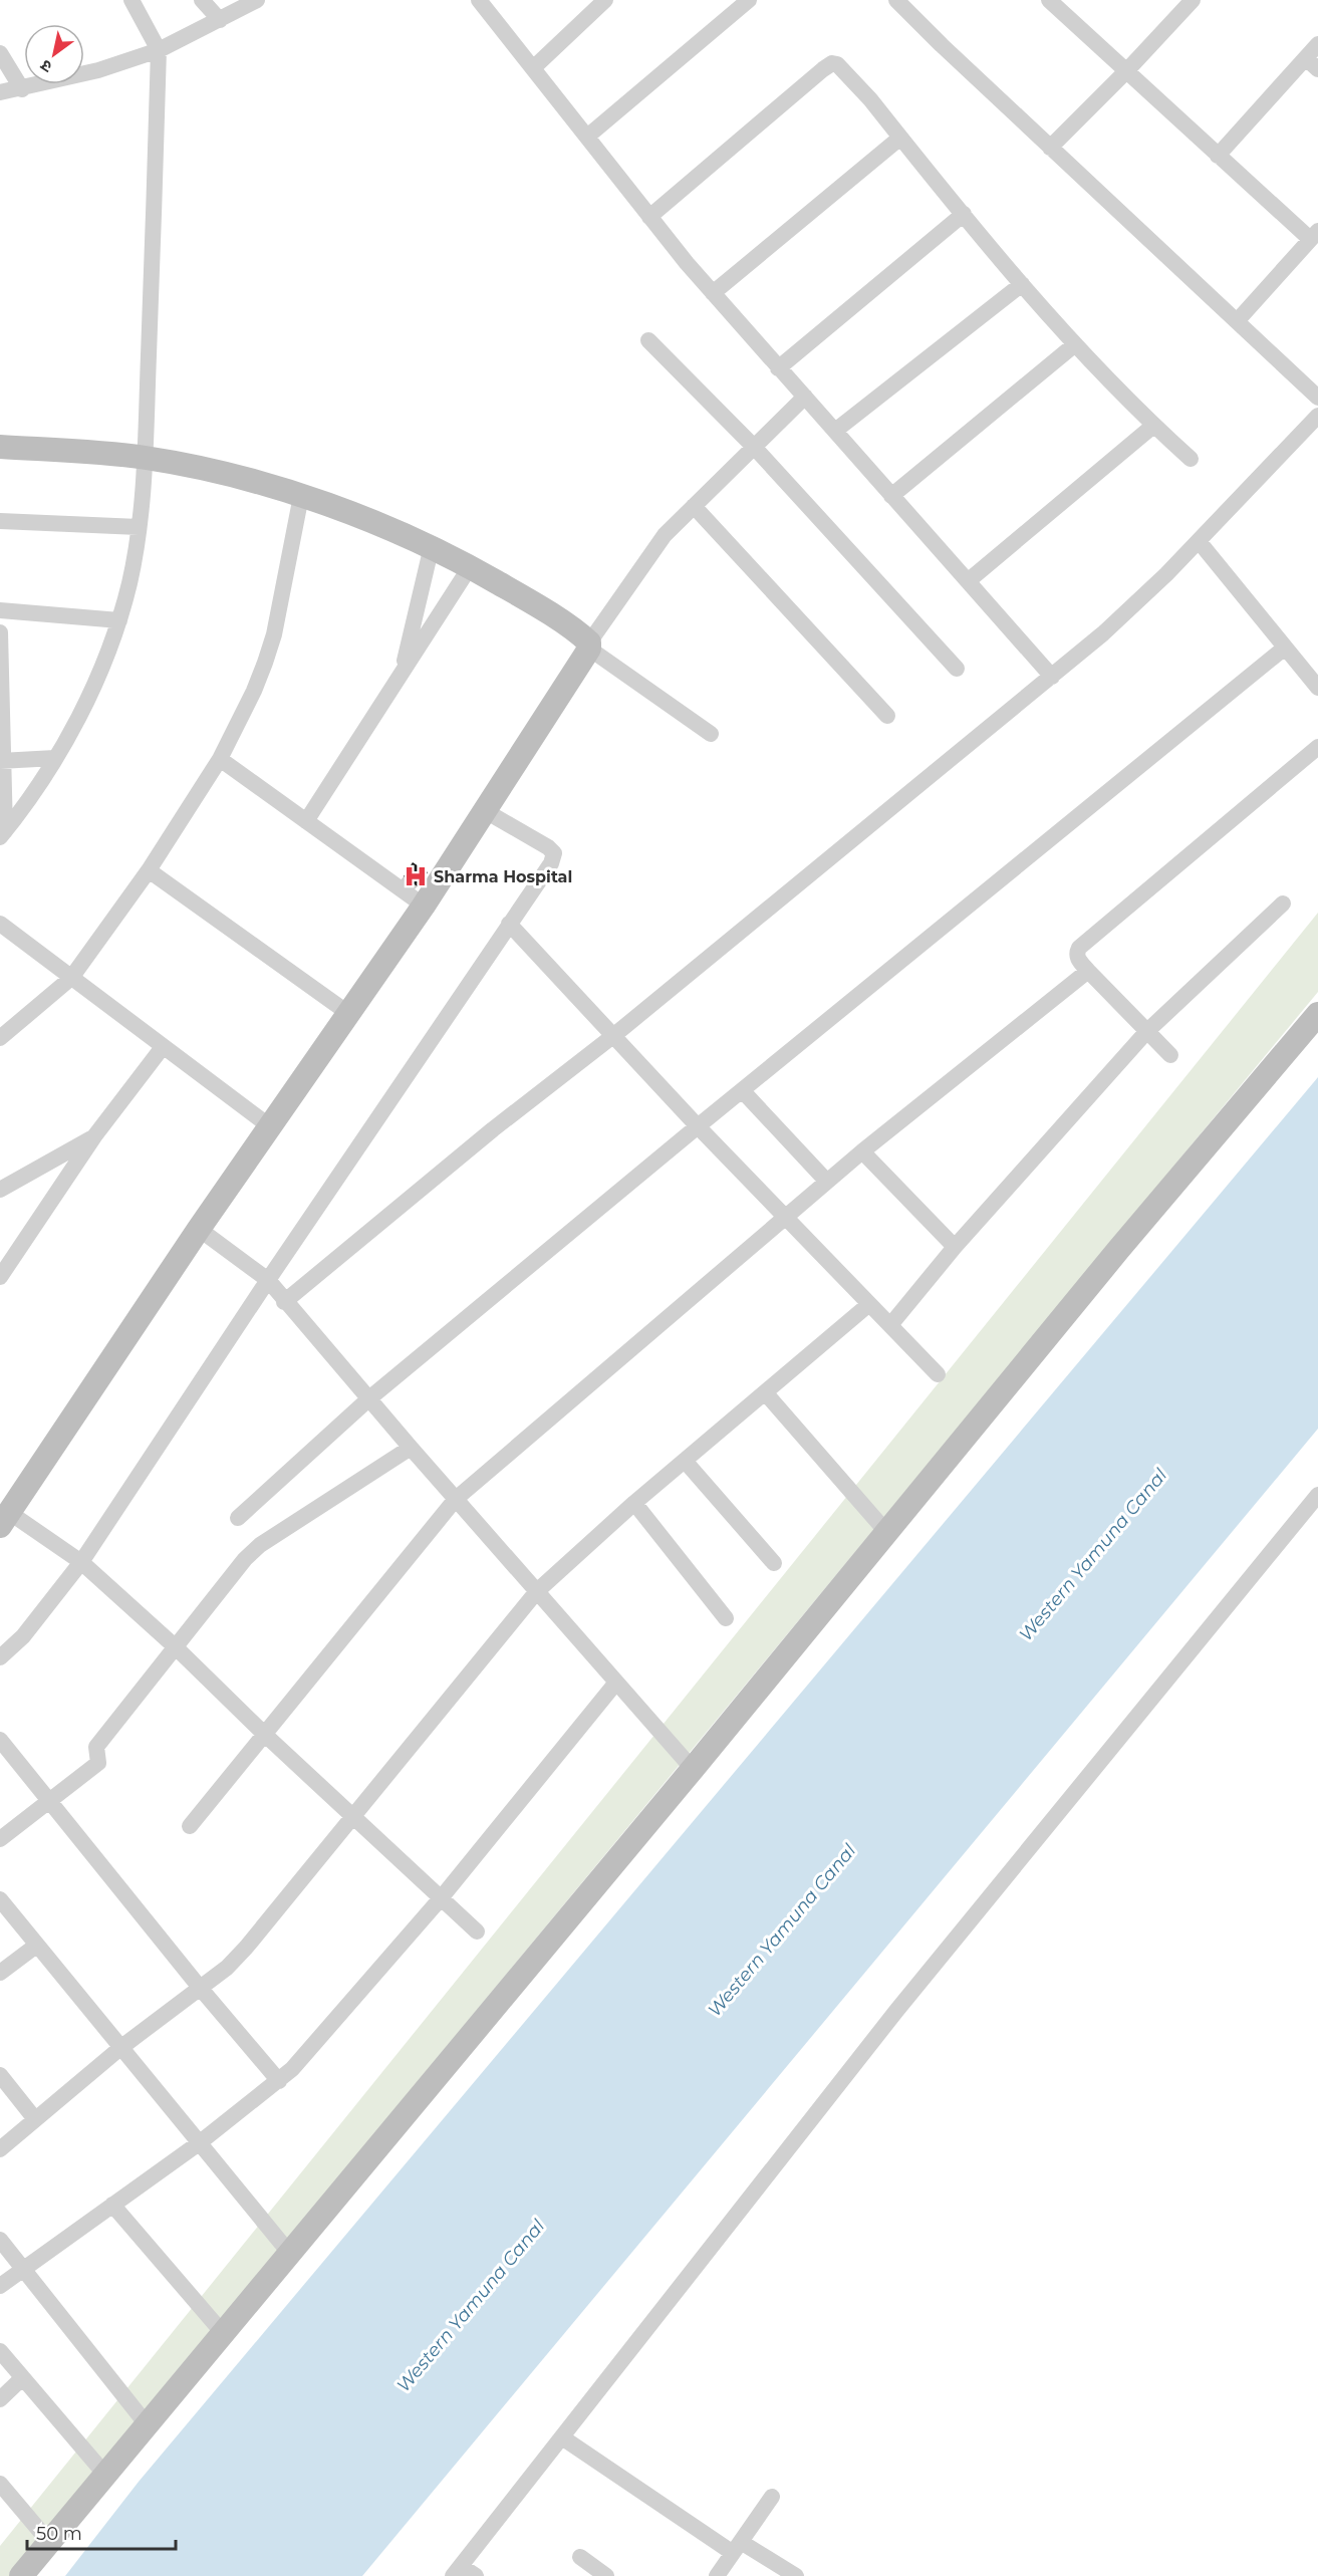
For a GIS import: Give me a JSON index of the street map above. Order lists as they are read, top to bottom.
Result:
{
  "water": ["Western Yamuna Canal"],
  "places": {
    "hospital": ["Sharma Hospital"]
  },
  "scale_bar": "50 m",
  "north": "bottom left"
}
